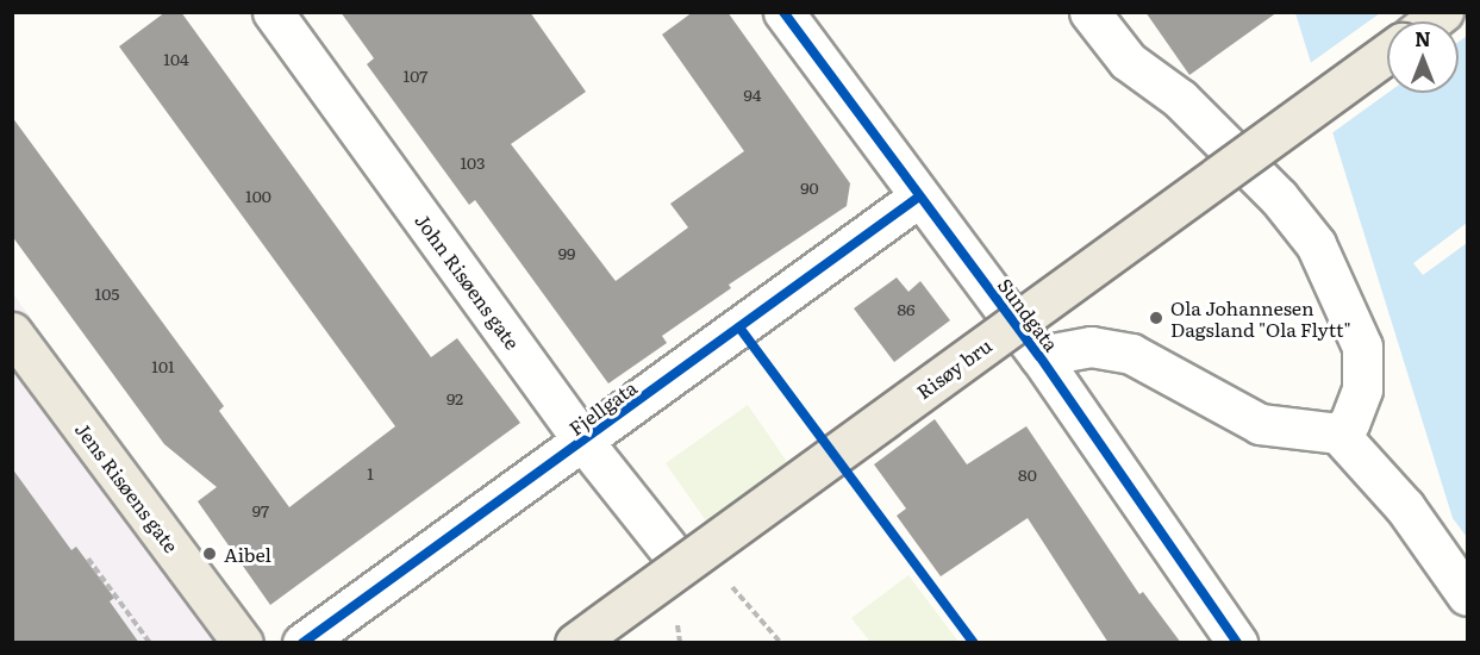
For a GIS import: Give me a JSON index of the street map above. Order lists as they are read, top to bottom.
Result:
{
  "streets": {
    "main road": ["Risøy bru", "Jens Risøens gate"],
    "street": ["John Risøens gate", "Sundgata", "Fjellgata"]
  },
  "crossings": [
    ["John Risøens gate", "Fjellgata"],
    ["Sundgata", "Fjellgata"]
  ],
  "places": ["Ola Johannesen Dagsland \"Ola Flytt\"", "Aibel"],
  "house_numbers": [
    "104",
    "107",
    "94",
    "103",
    "90",
    "100",
    "99",
    "105",
    "86",
    "101",
    "92",
    "1",
    "80",
    "97"
  ],
  "north": "top"
}
